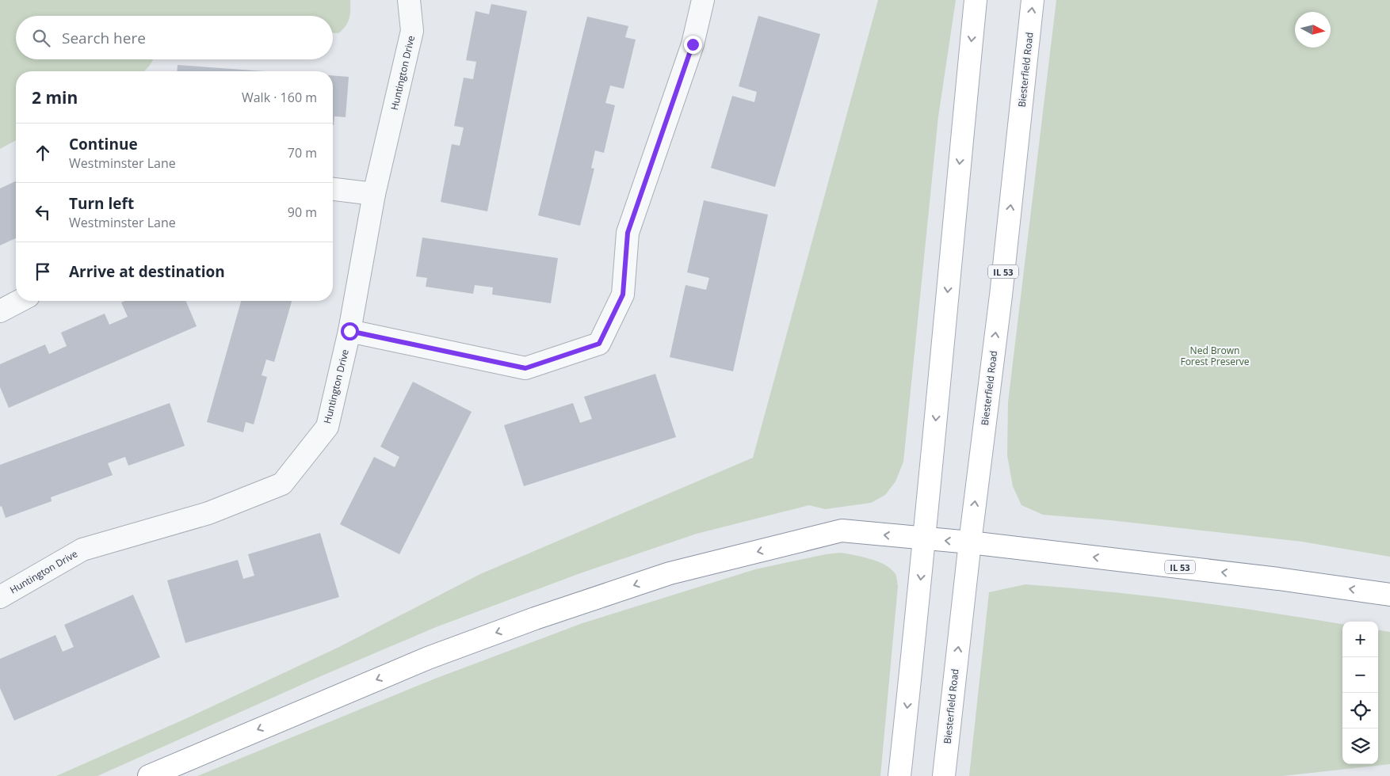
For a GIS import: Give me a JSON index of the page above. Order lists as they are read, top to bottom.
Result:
{
  "streets": {
    "main road": ["Biesterfield Road", "IL 53"],
    "street": ["Huntington Drive"]
  },
  "crossings": [
    ["Biesterfield Road", "IL 53"]
  ],
  "parks": ["Ned Brown Forest Preserve"],
  "north": "right",
  "page": {
    "search": "Search here",
    "heading": ["2 min", "Walk · 160 m"],
    "list": [
      ["Continue", "Westminster Lane", "70 m"],
      ["Turn left", "Westminster Lane", "90 m"],
      "Arrive at destination"
    ],
    "map_buttons": ["+", "−"]
  }
}
